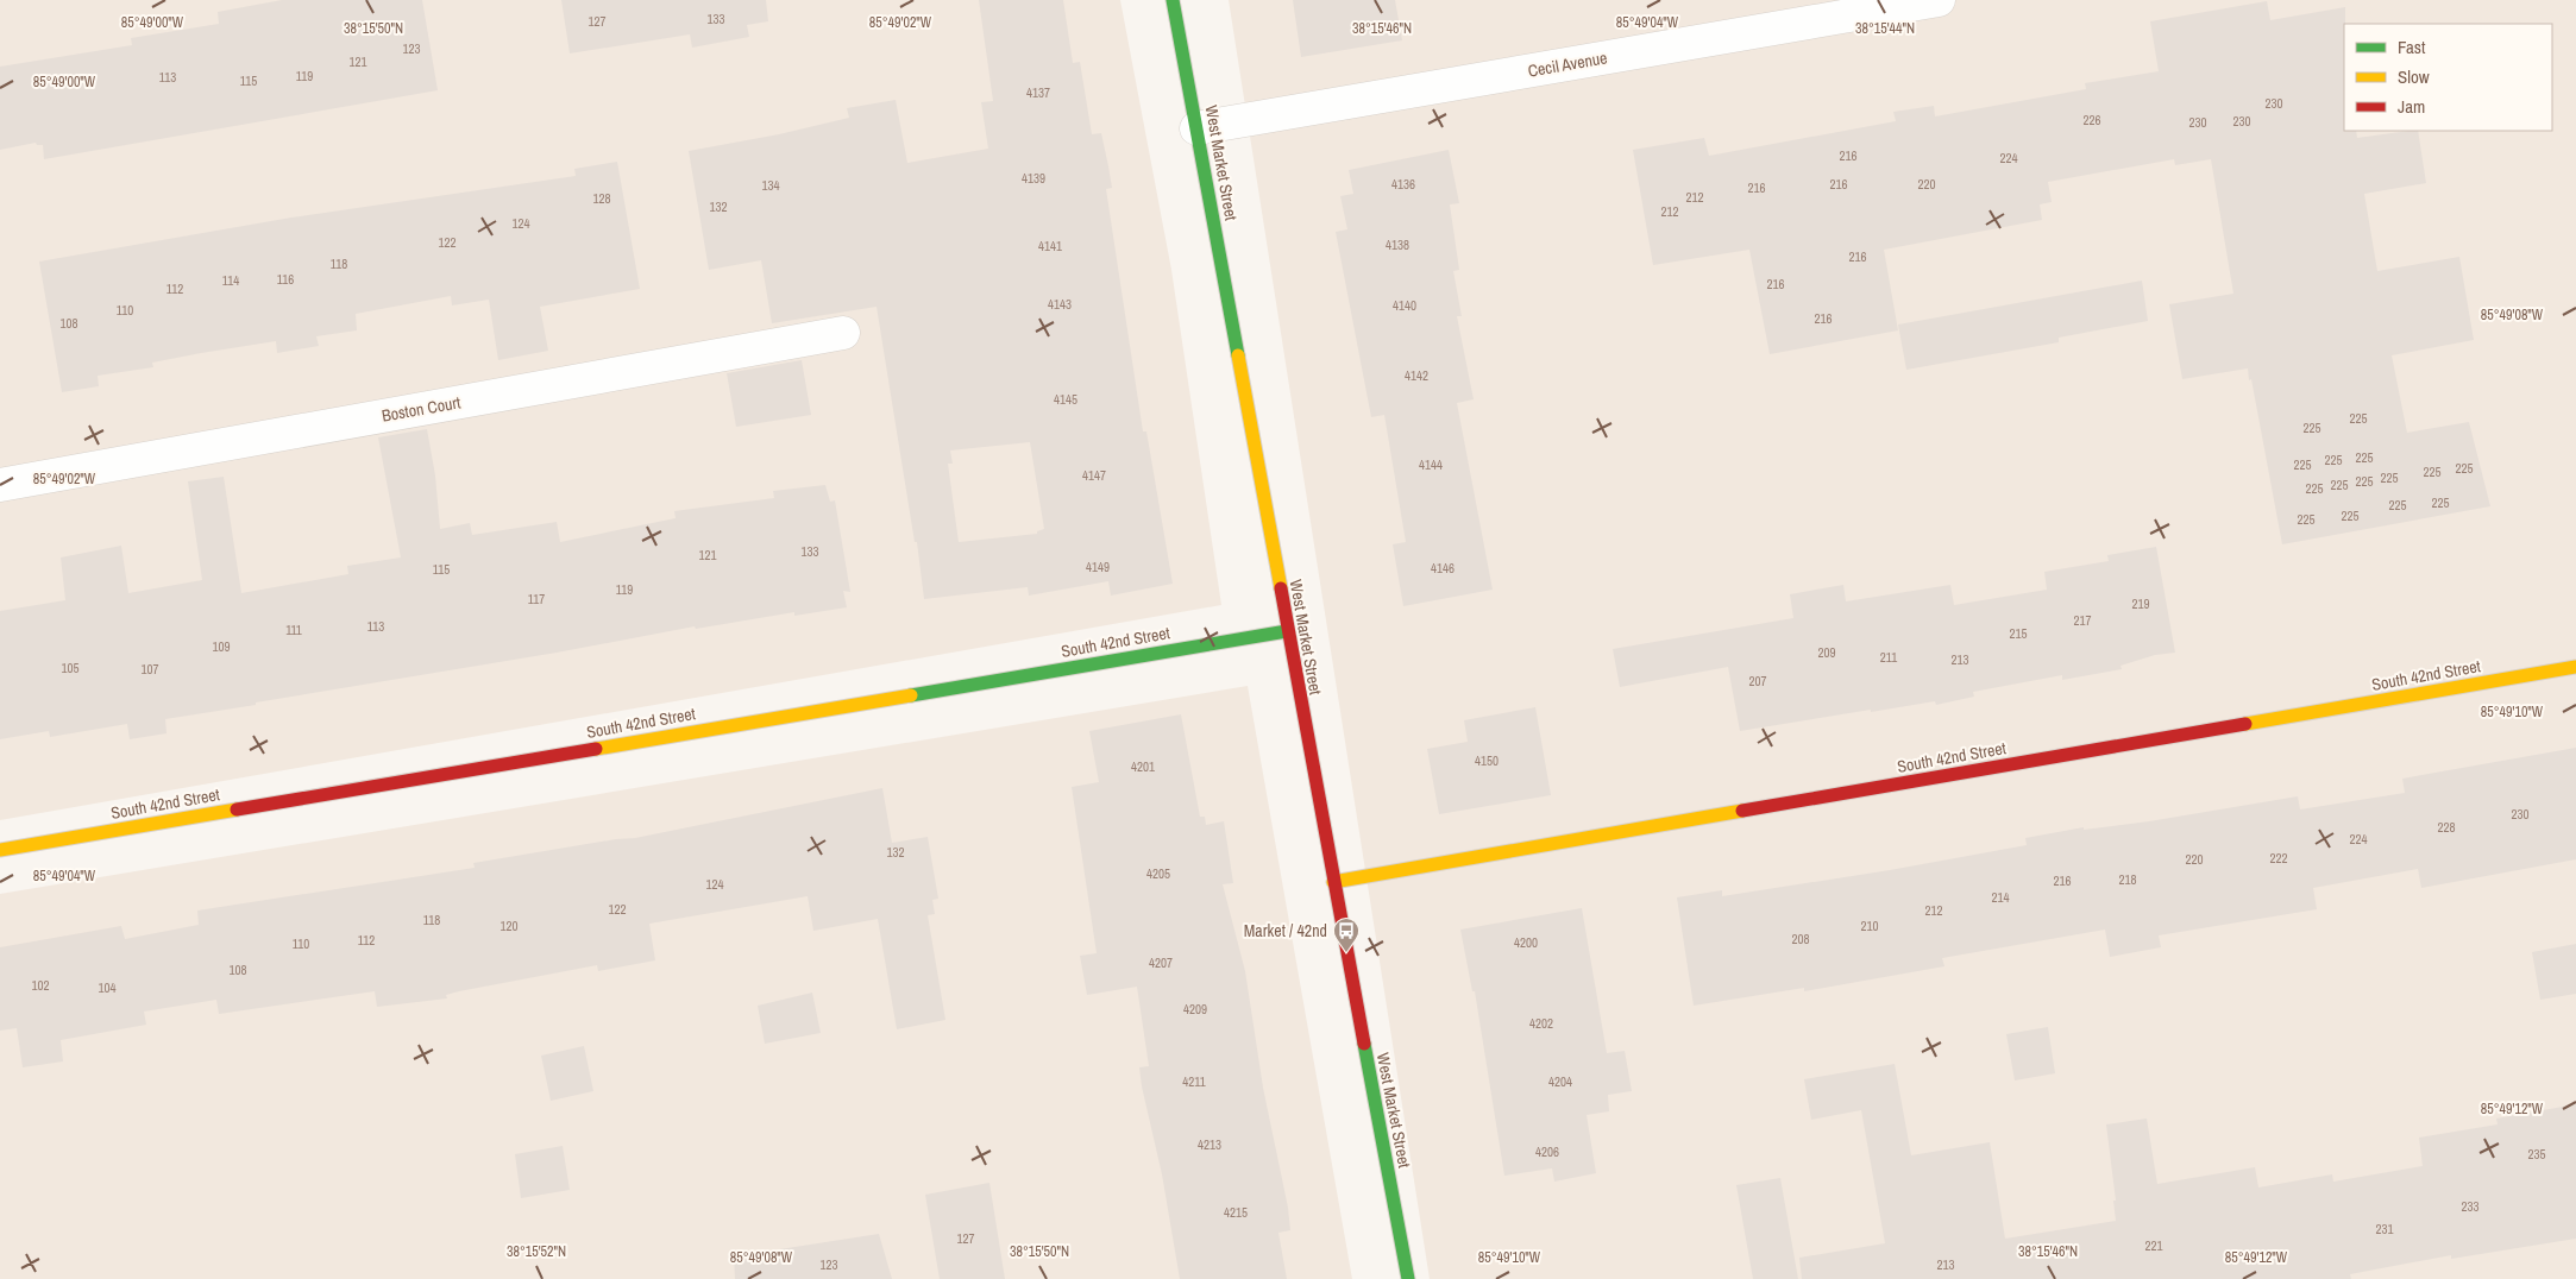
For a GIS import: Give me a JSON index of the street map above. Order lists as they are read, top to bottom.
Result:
{
  "streets": {
    "street": [
      "Cecil Avenue",
      "West Market Street",
      "Boston Court",
      "South 42nd Street"
    ]
  },
  "crossings": [
    ["Cecil Avenue", "West Market Street"],
    ["West Market Street", "South 42nd Street"]
  ],
  "places": {
    "bus stop": ["Market / 42nd"]
  },
  "house_numbers": [
    "133",
    "127",
    "123",
    "121",
    "119",
    "113",
    "115",
    "4137",
    "230",
    "226",
    "230",
    "230",
    "216",
    "224",
    "4139",
    "4136",
    "216",
    "220",
    "134",
    "216",
    "212",
    "128",
    "132",
    "212",
    "124",
    "122",
    "4138",
    "4141",
    "216",
    "118",
    "116",
    "114",
    "216",
    "112",
    "4143",
    "4140",
    "110",
    "216",
    "108",
    "4142",
    "4145",
    "225",
    "225",
    "225",
    "225",
    "4144",
    "225",
    "225",
    "225",
    "4147",
    "225",
    "225",
    "225",
    "225",
    "225",
    "225",
    "225",
    "225",
    "133",
    "121",
    "4149",
    "4146",
    "115",
    "119",
    "117",
    "219",
    "217",
    "113",
    "111",
    "215",
    "109",
    "209",
    "211",
    "213",
    "105",
    "107",
    "207",
    "4150",
    "4201",
    "230",
    "228",
    "224",
    "132",
    "222",
    "220",
    "4205",
    "218",
    "216",
    "124",
    "214",
    "122",
    "212",
    "118",
    "120",
    "210",
    "208",
    "112",
    "4200",
    "110",
    "4207",
    "108",
    "102",
    "104",
    "4209",
    "4202",
    "4211",
    "4204",
    "4213",
    "4206",
    "235",
    "233",
    "4215",
    "231",
    "127",
    "221",
    "123",
    "213"
  ],
  "legend": ["Fast", "Slow", "Jam"],
  "coordinates": [
    "85°49'00\"W",
    "85°49'02\"W",
    "85°49'04\"W",
    "38°15'50\"N",
    "38°15'46\"N",
    "38°15'44\"N",
    "85°49'08\"W",
    "85°49'10\"W",
    "85°49'12\"W",
    "38°15'52\"N"
  ]
}
